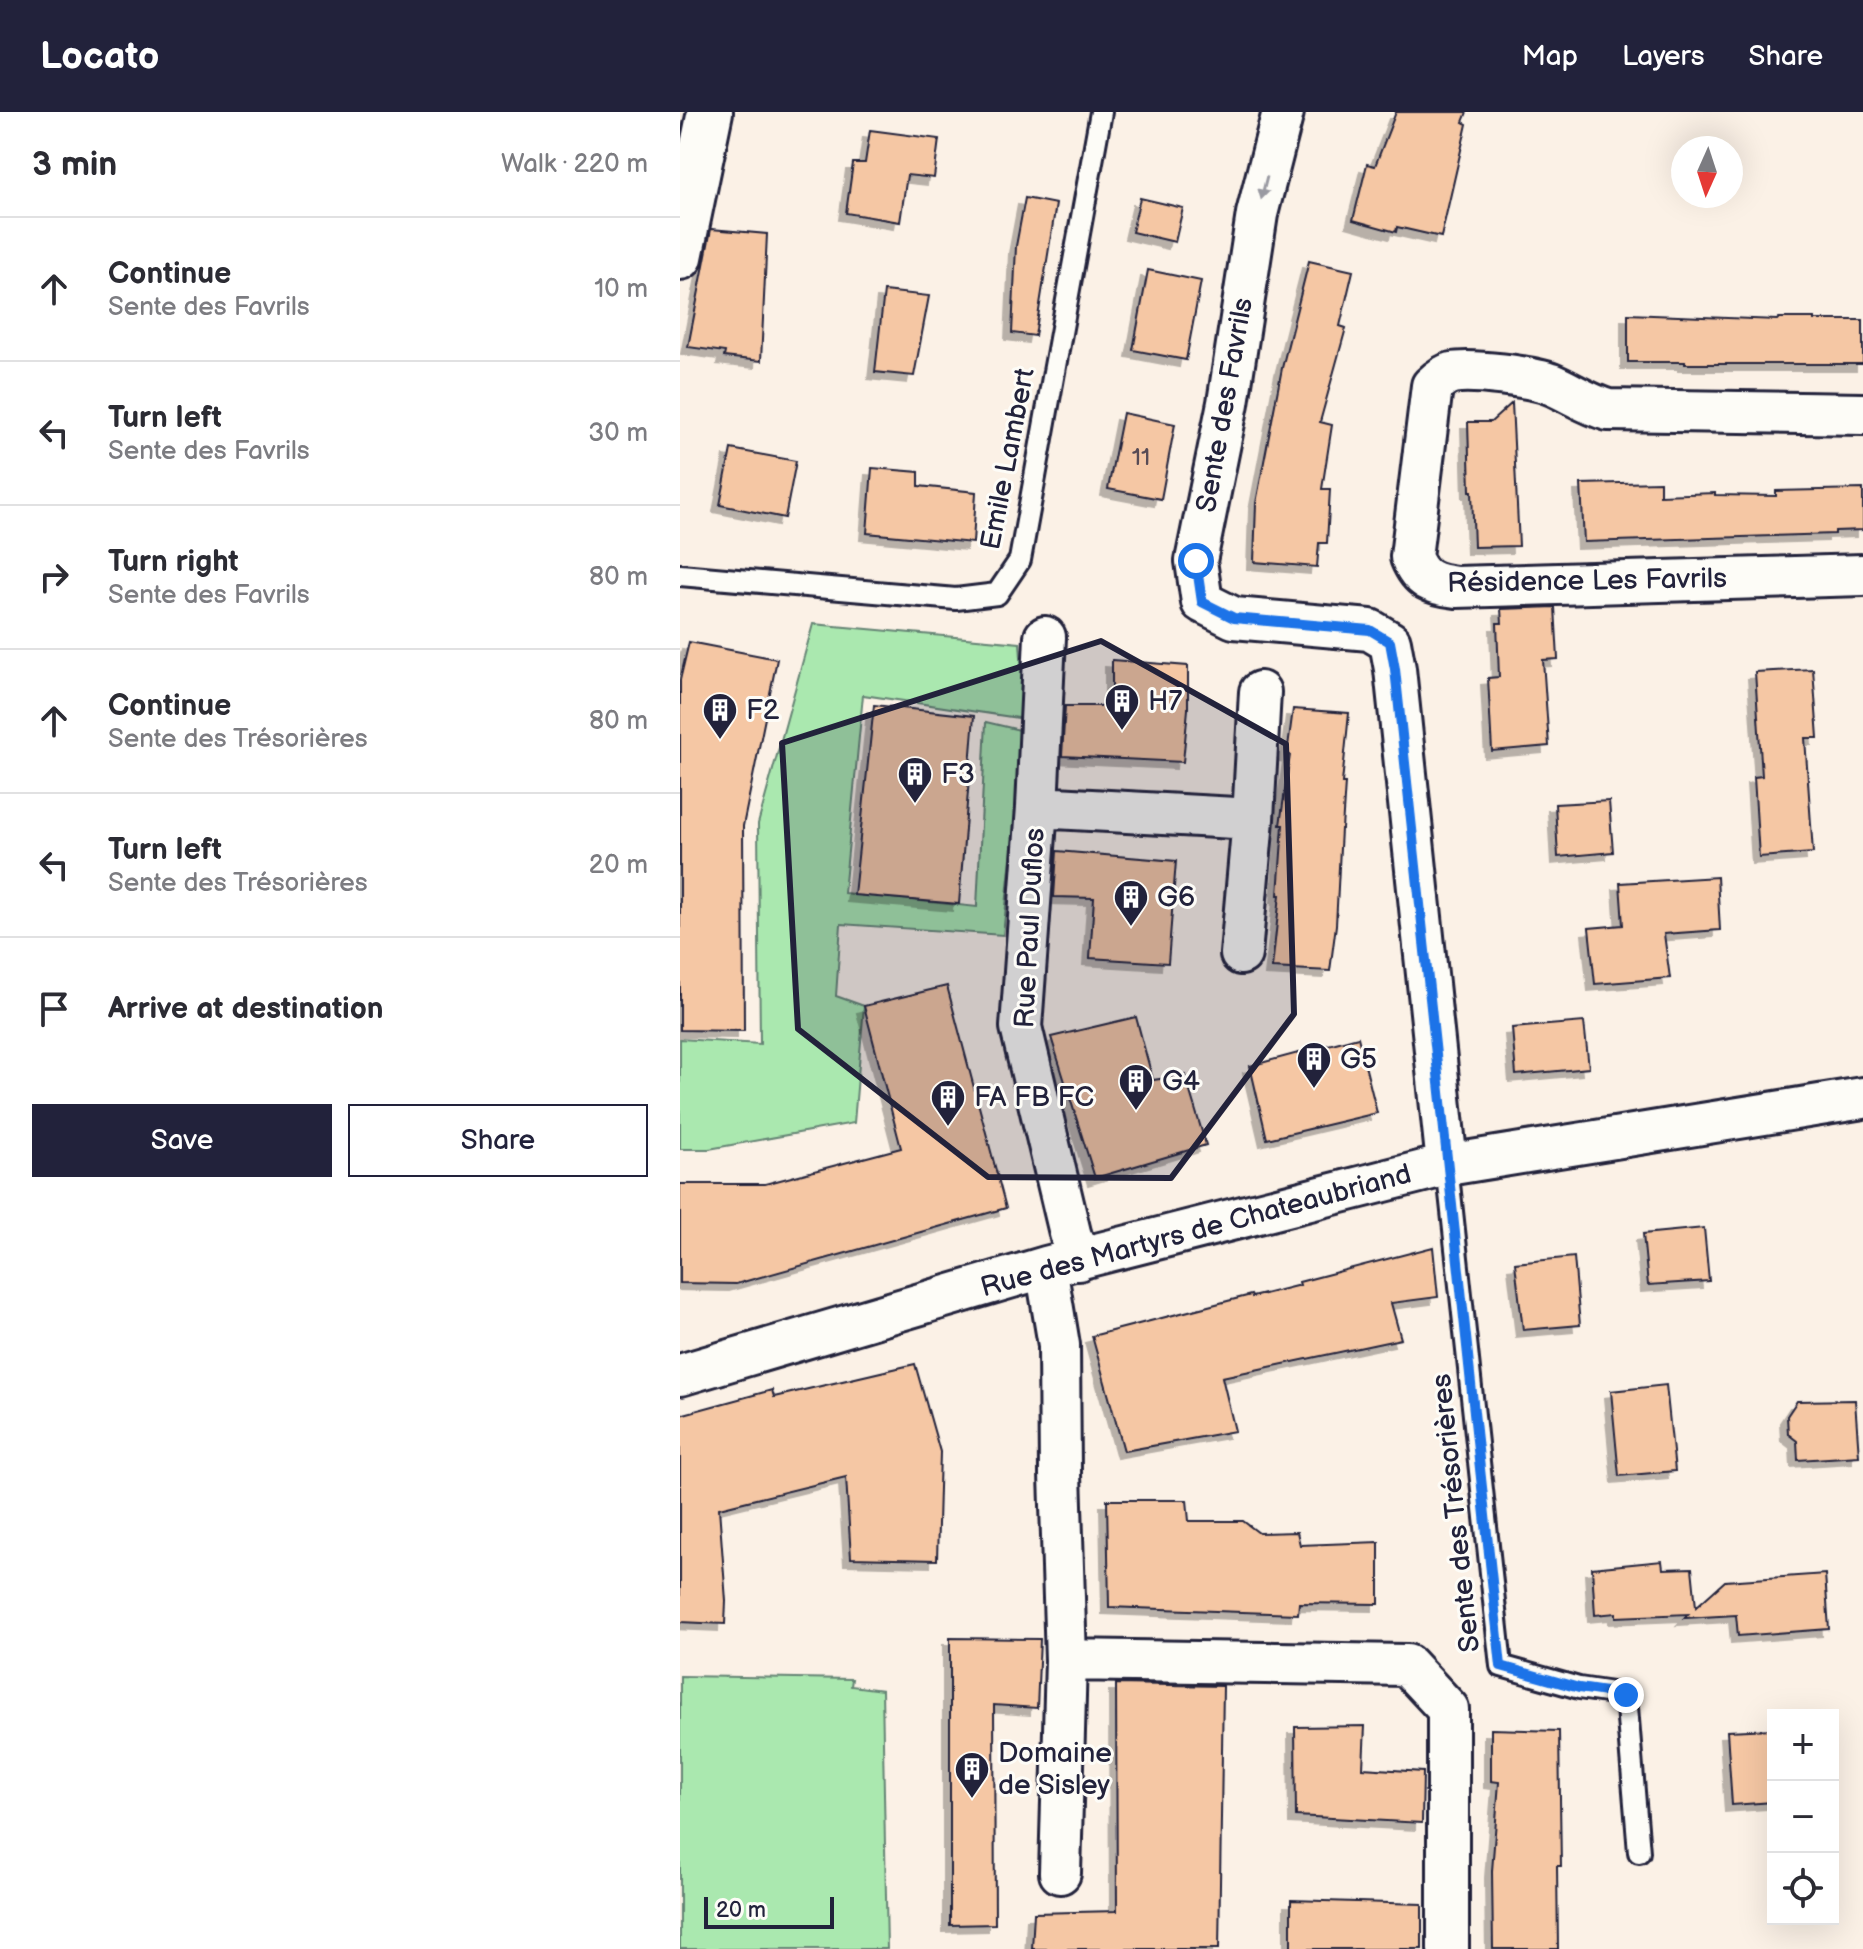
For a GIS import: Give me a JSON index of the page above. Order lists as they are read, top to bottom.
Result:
{
  "streets": {
    "street": [
      "Sente des Favrils",
      "Résidence Les Favrils",
      "Rue Paul Duflos",
      "Rue des Martyrs de Chateaubriand"
    ],
    "lane": ["Emile Lambert", "Sente des Trésorières"]
  },
  "crossings": [
    ["Sente des Favrils", "Rue des Martyrs de Chateaubriand"],
    ["Sente des Favrils", "Sente des Trésorières"],
    ["Rue Paul Duflos", "Rue des Martyrs de Chateaubriand"],
    ["Rue des Martyrs de Chateaubriand", "Sente des Trésorières"]
  ],
  "one_way": ["Sente des Favrils"],
  "places": {
    "building": [
      "H7",
      "F2",
      "F3",
      "G6",
      "G5",
      "G4",
      "FA FB FC",
      "Domaine de Sisley"
    ]
  },
  "house_numbers": ["11"],
  "scale_bar": "20 m",
  "north": "bottom",
  "page": {
    "header": "Locato",
    "nav": ["Map", "Layers", "Share"],
    "heading": ["3 min", "Walk · 220 m"],
    "list": [
      ["Continue", "Sente des Favrils", "10 m"],
      ["Turn left", "Sente des Favrils", "30 m"],
      ["Turn right", "Sente des Favrils", "80 m"],
      ["Continue", "Sente des Trésorières", "80 m"],
      ["Turn left", "Sente des Trésorières", "20 m"],
      "Arrive at destination"
    ],
    "buttons": ["Save", "Share"],
    "map_buttons": ["+", "−"],
    "scale": "20 m"
  }
}
